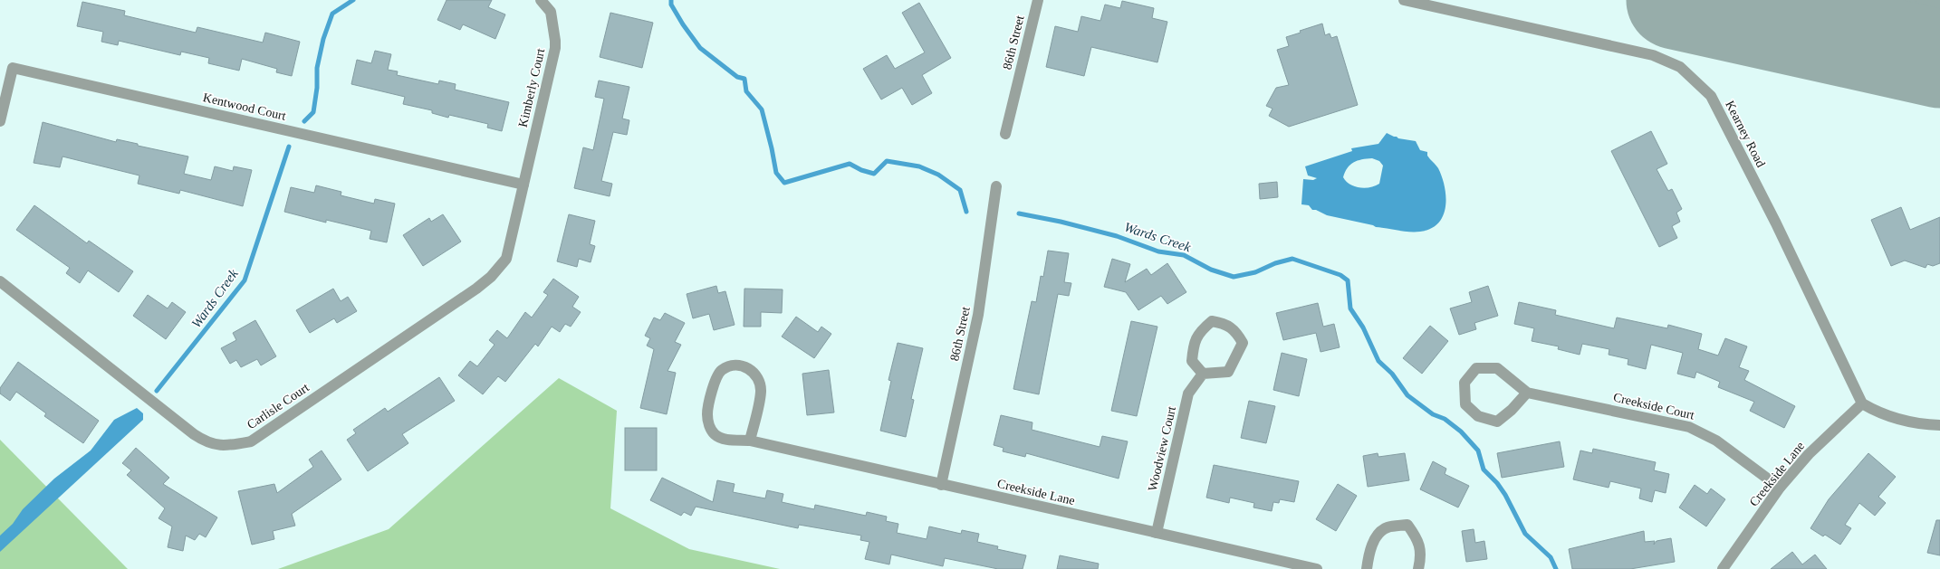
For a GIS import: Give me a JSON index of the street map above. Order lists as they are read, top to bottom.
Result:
{
  "streets": {
    "street": [
      "86th Street",
      "Kimberly Court",
      "Kentwood Court",
      "Kearney Road",
      "Carlisle Court",
      "Creekside Court",
      "Woodview Court",
      "Creekside Lane"
    ]
  },
  "crossings": [
    ["86th Street", "Creekside Lane"],
    ["Kimberly Court", "Kentwood Court"],
    ["Kimberly Court", "Carlisle Court"],
    ["Kentwood Court", "Carlisle Court"],
    ["Kearney Road", "Creekside Lane"],
    ["Creekside Court", "Creekside Lane"],
    ["Woodview Court", "Creekside Lane"]
  ],
  "water": ["Wards Creek"]
}
